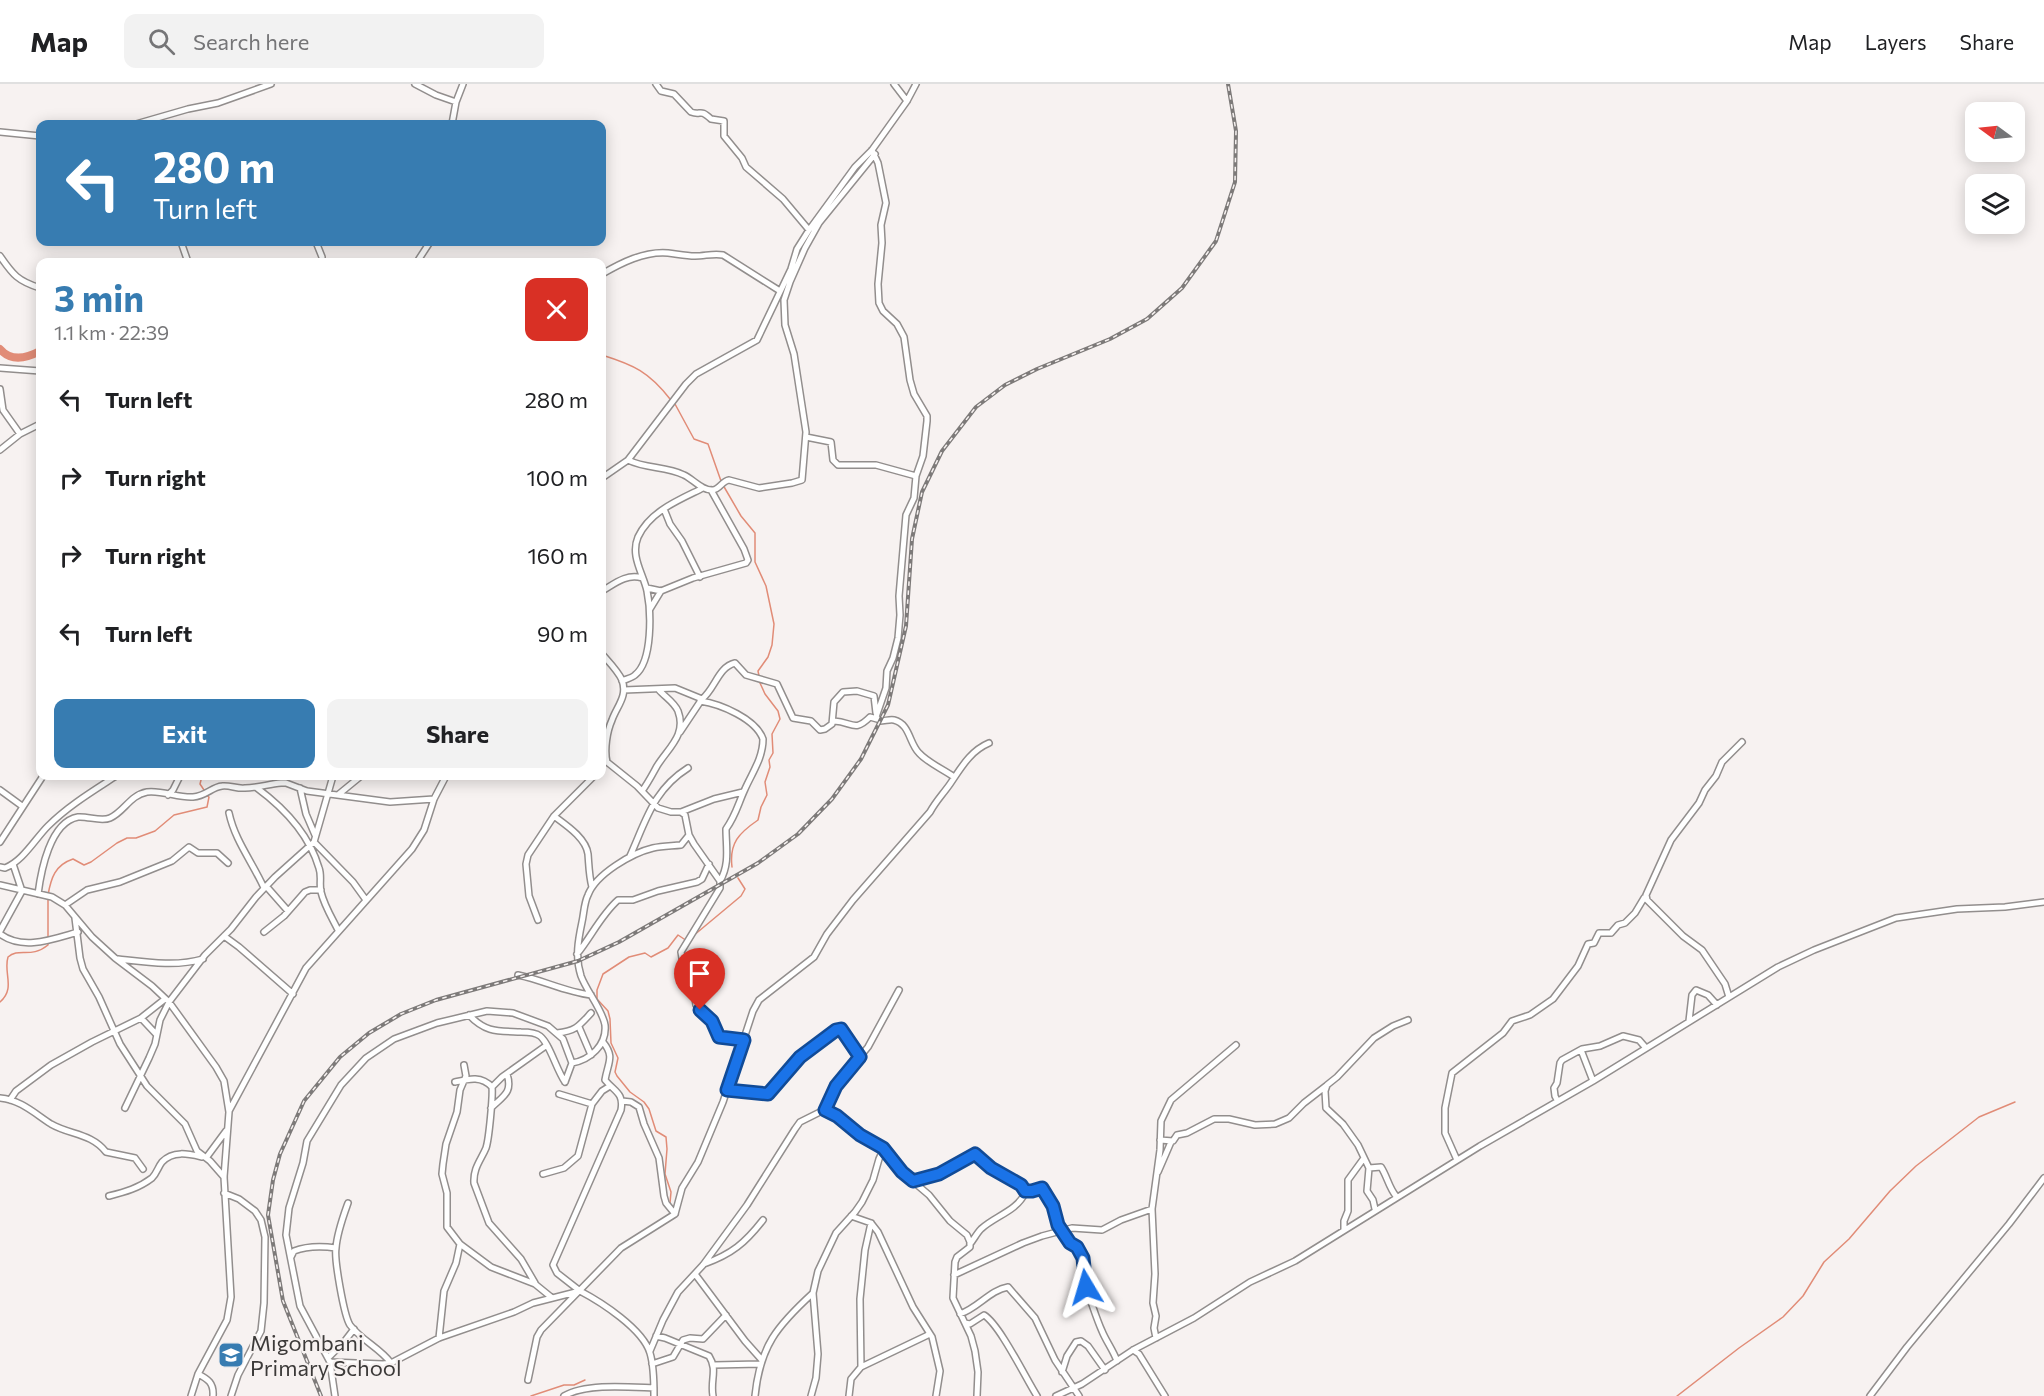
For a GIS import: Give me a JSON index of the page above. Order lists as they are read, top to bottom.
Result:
{
  "places": {
    "school or university": ["Migombani Primary School"]
  },
  "north": "left",
  "page": {
    "header": "Map",
    "search": "Search here",
    "nav": ["Map", "Layers", "Share"],
    "turn": ["280 m", "Turn left"],
    "heading": ["3 min", "1.1 km · 22:39"],
    "list": [
      {
        "name": "Turn left",
        "value": "280 m"
      },
      {
        "name": "Turn right",
        "value": "100 m"
      },
      {
        "name": "Turn right",
        "value": "160 m"
      },
      {
        "name": "Turn left",
        "value": "90 m"
      }
    ],
    "buttons": ["Exit", "Share"]
  }
}
